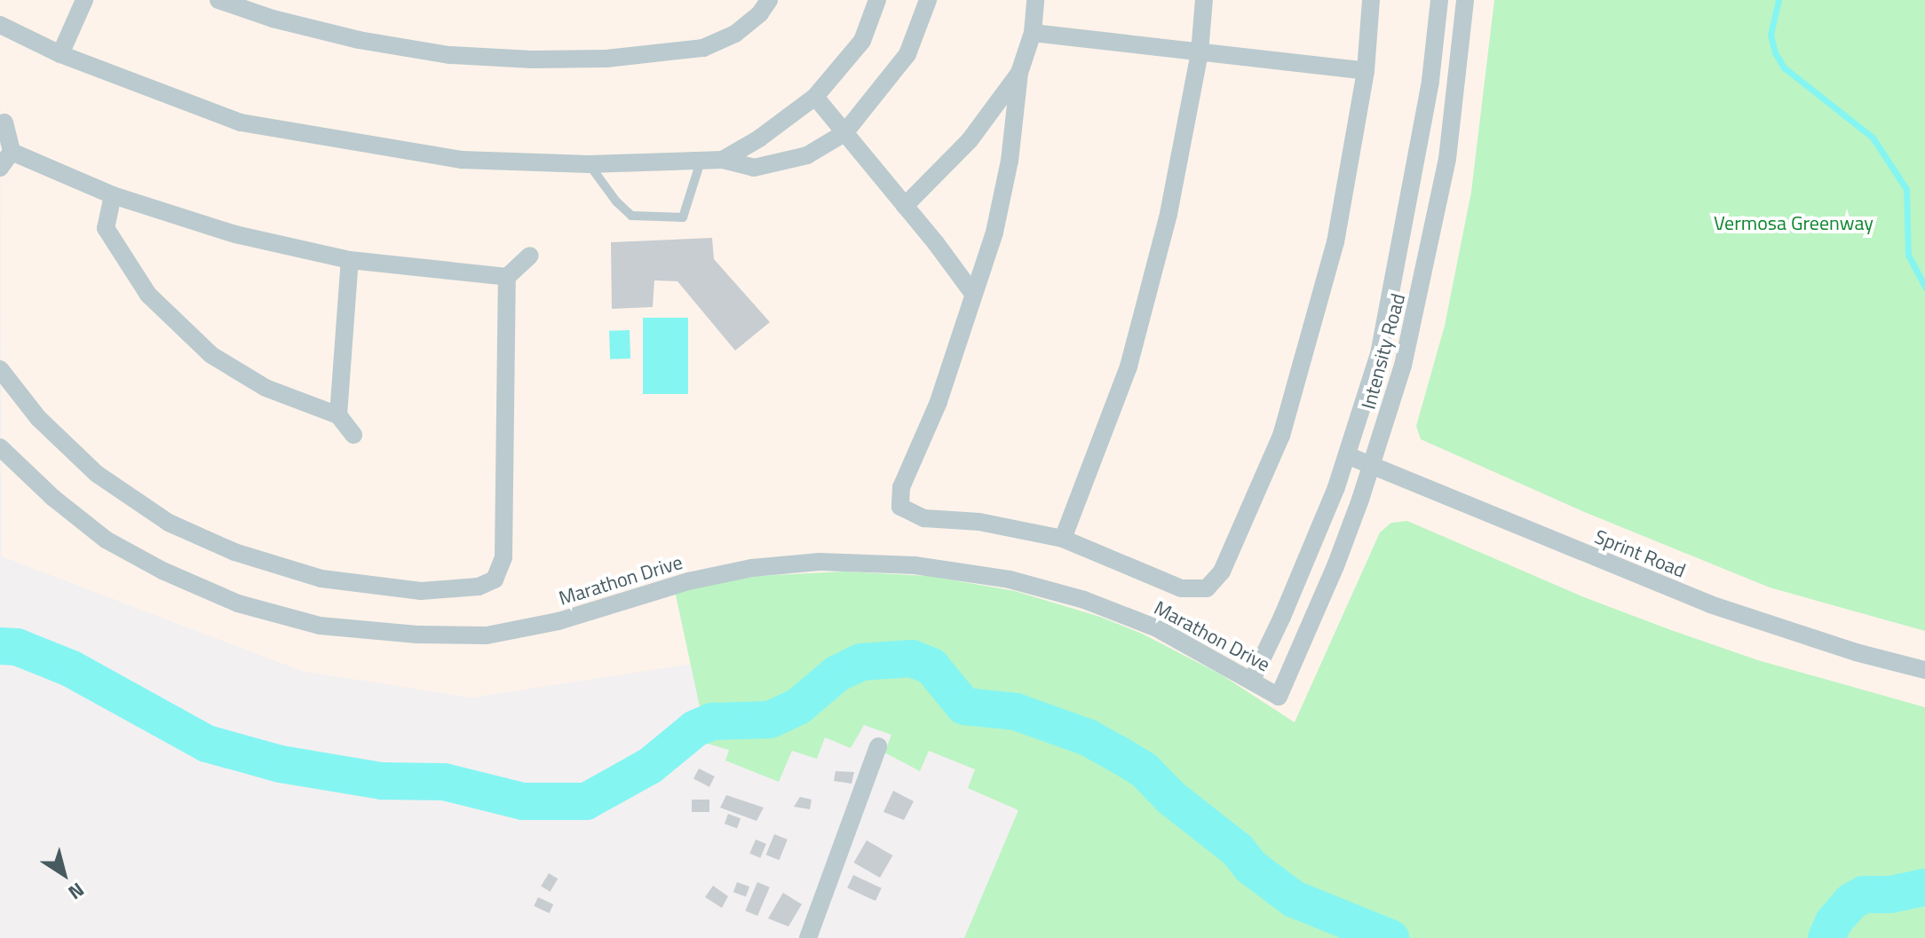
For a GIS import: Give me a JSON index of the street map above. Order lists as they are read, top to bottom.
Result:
{
  "streets": {
    "street": ["Intensity Road", "Sprint Road", "Marathon Drive"]
  },
  "crossings": [
    ["Intensity Road", "Sprint Road"],
    ["Intensity Road", "Marathon Drive"]
  ],
  "parks": ["Vermosa Greenway"],
  "north": "bottom right"
}
